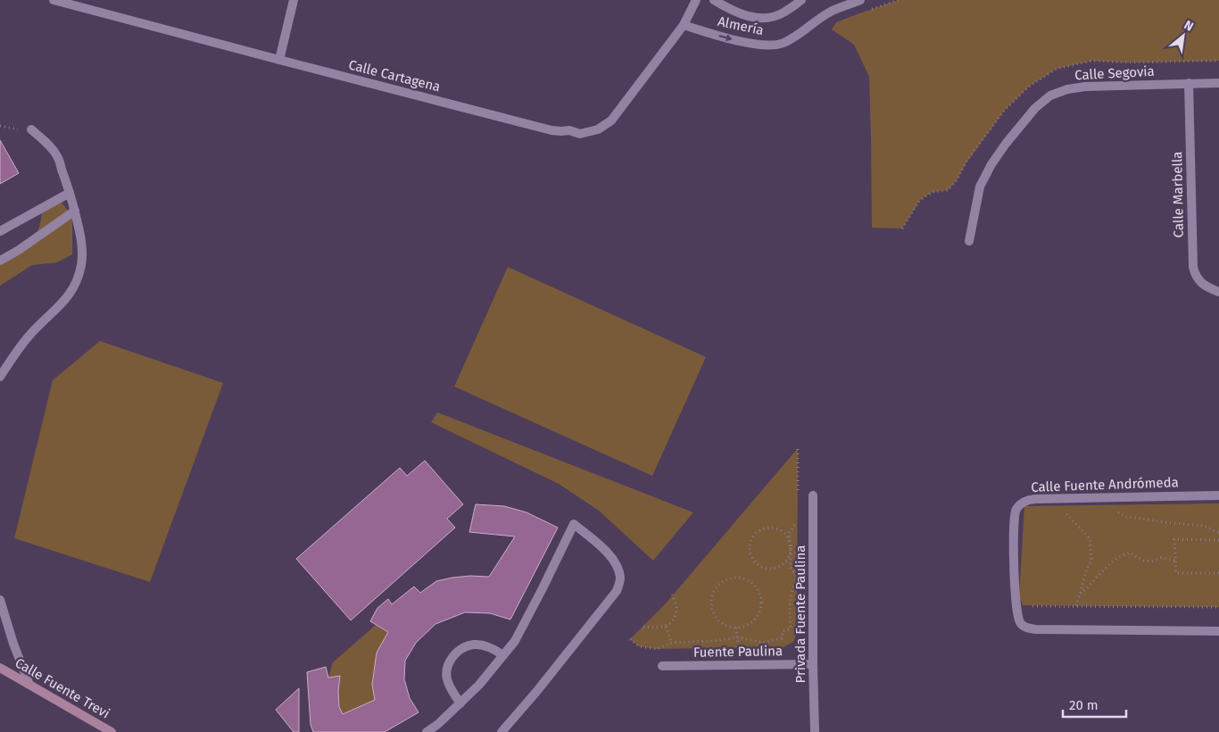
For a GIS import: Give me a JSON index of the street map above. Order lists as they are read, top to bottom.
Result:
{
  "streets": {
    "street": [
      "Almería",
      "Calle Segovia",
      "Calle Cartagena",
      "Calle Marbella",
      "Calle Fuente Andrómeda",
      "Privada Fuente Paulina",
      "Fuente Paulina",
      "Calle Fuente Trevi"
    ]
  },
  "crossings": [
    ["Almería", "Calle Cartagena"],
    ["Calle Segovia", "Calle Marbella"],
    ["Privada Fuente Paulina", "Fuente Paulina"]
  ],
  "one_way": ["Almería"],
  "scale_bar": "20 m",
  "north": "top right"
}
